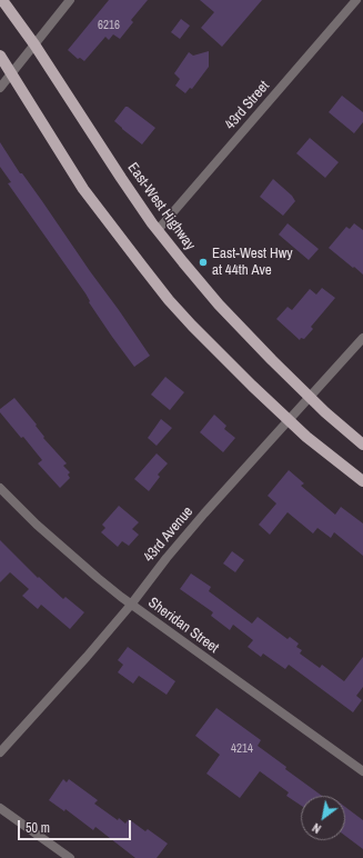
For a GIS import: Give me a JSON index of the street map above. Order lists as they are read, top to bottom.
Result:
{
  "streets": {
    "main road": ["East-West Highway"],
    "street": ["43rd Street", "43rd Avenue", "Sheridan Street"]
  },
  "crossings": [
    ["43rd Street", "East-West Highway"],
    ["East-West Highway", "43rd Avenue"],
    ["43rd Avenue", "Sheridan Street"]
  ],
  "places": ["East-West Hwy at 44th Ave"],
  "house_numbers": ["6216", "4214"],
  "scale_bar": "50 m",
  "north": "bottom left"
}
